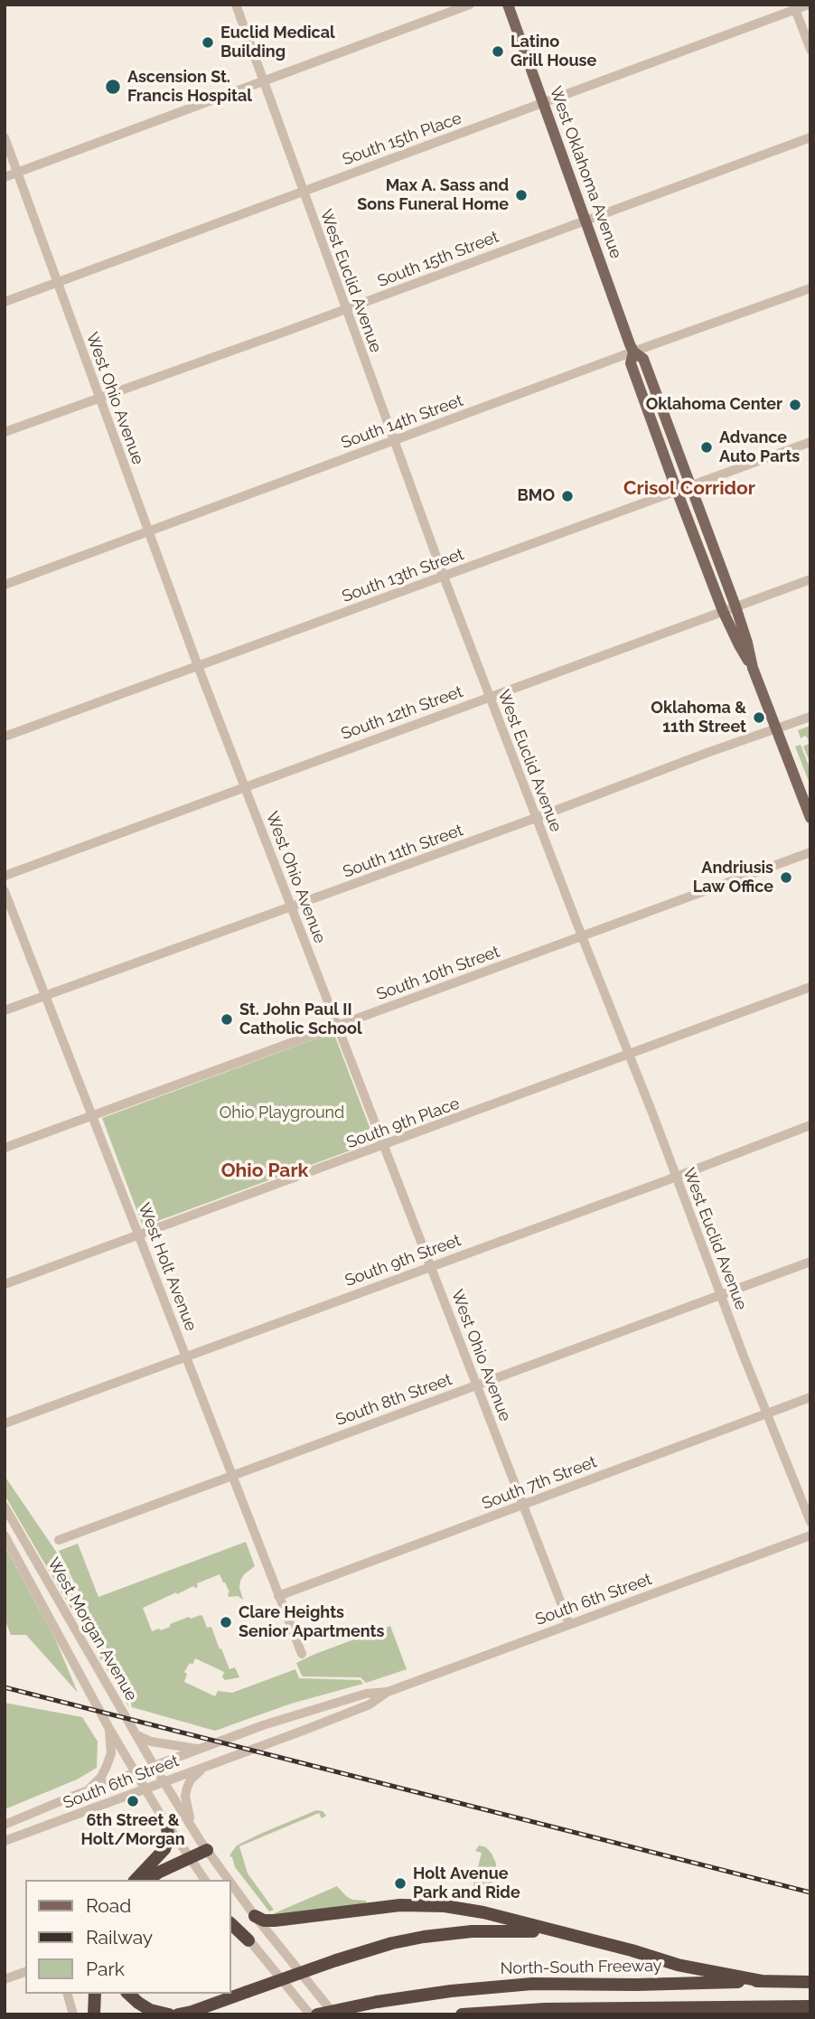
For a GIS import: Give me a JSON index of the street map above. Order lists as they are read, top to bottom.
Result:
{
  "streets": {
    "highway": ["North-South Freeway"],
    "main road": ["West Oklahoma Avenue"],
    "street": [
      "South 15th Place",
      "South 15th Street",
      "West Euclid Avenue",
      "West Ohio Avenue",
      "South 14th Street",
      "South 13th Street",
      "South 12th Street",
      "South 11th Street",
      "South 10th Street",
      "South 9th Place",
      "South 9th Street",
      "West Holt Avenue",
      "South 8th Street",
      "South 7th Street",
      "South 6th Street",
      "West Morgan Avenue"
    ]
  },
  "crossings": [
    ["South 15th Place", "West Oklahoma Avenue"],
    ["South 15th Place", "West Euclid Avenue"],
    ["South 15th Place", "West Ohio Avenue"],
    ["West Oklahoma Avenue", "South 15th Street"],
    ["West Oklahoma Avenue", "South 14th Street"],
    ["West Oklahoma Avenue", "South 13th Street"],
    ["West Oklahoma Avenue", "South 12th Street"],
    ["West Oklahoma Avenue", "South 11th Street"],
    ["South 15th Street", "West Euclid Avenue"],
    ["South 15th Street", "West Ohio Avenue"],
    ["West Euclid Avenue", "South 14th Street"],
    ["West Euclid Avenue", "South 13th Street"],
    ["West Euclid Avenue", "South 12th Street"],
    ["West Euclid Avenue", "South 11th Street"],
    ["West Euclid Avenue", "South 10th Street"],
    ["West Euclid Avenue", "South 9th Place"],
    ["West Euclid Avenue", "South 9th Street"],
    ["West Euclid Avenue", "South 8th Street"],
    ["West Euclid Avenue", "South 7th Street"],
    ["West Ohio Avenue", "South 14th Street"],
    ["West Ohio Avenue", "South 13th Street"],
    ["West Ohio Avenue", "South 12th Street"],
    ["West Ohio Avenue", "South 11th Street"],
    ["West Ohio Avenue", "South 10th Street"],
    ["West Ohio Avenue", "South 9th Place"],
    ["West Ohio Avenue", "South 9th Street"],
    ["West Ohio Avenue", "South 8th Street"],
    ["West Ohio Avenue", "South 7th Street"],
    ["West Ohio Avenue", "South 6th Street"],
    ["South 11th Street", "West Holt Avenue"],
    ["South 10th Street", "West Holt Avenue"],
    ["South 9th Place", "West Holt Avenue"],
    ["South 9th Street", "West Holt Avenue"],
    ["West Holt Avenue", "South 8th Street"],
    ["West Holt Avenue", "South 7th Street"],
    ["South 6th Street", "West Morgan Avenue"]
  ],
  "districts": ["Crisol Corridor", "Ohio Park"],
  "parks": ["Ohio Playground"],
  "places": [
    "Euclid Medical Building",
    "Latino Grill House",
    "Ascension St. Francis Hospital",
    "Max A. Sass and Sons Funeral Home",
    "Oklahoma Center",
    "Advance Auto Parts",
    "BMO",
    "Oklahoma & 11th Street",
    "Andriusis Law Office",
    "St. John Paul II Catholic School",
    "Clare Heights Senior Apartments",
    "6th Street & Holt/Morgan",
    "Holt Avenue Park and Ride"
  ],
  "legend": ["Road", "Railway", "Park"]
}
